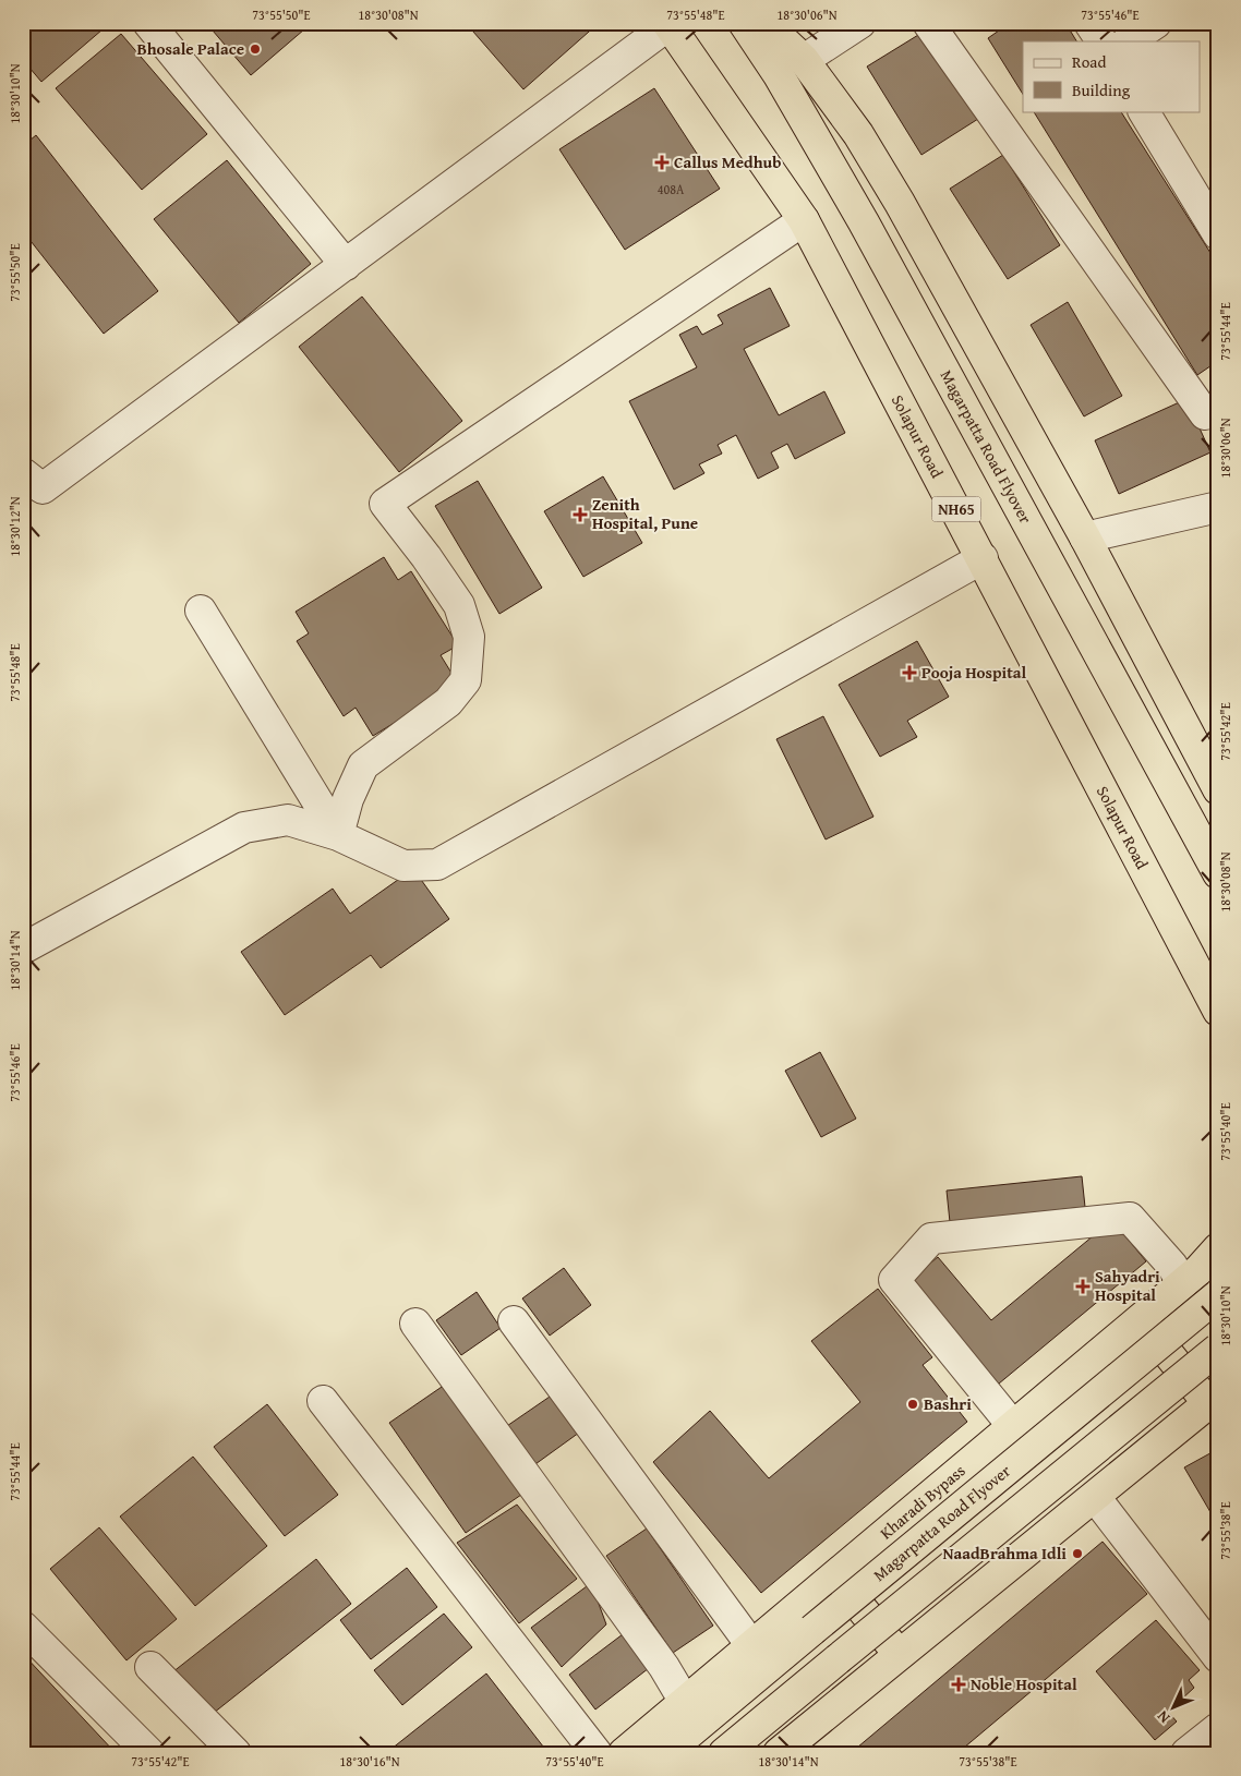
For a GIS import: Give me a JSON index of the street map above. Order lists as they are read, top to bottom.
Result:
{
  "streets": {
    "highway": [
      "Solapur Road",
      "Magarpatta Road Flyover",
      "NH65",
      "Kharadi Bypass"
    ]
  },
  "places": {
    "other": ["Bhosale Palace", "Bashri", "NaadBrahma Idli"],
    "health": [
      "Callus Medhub",
      "Zenith Hospital, Pune",
      "Pooja Hospital",
      "Sahyadri Hospital",
      "Noble Hospital"
    ]
  },
  "house_numbers": ["408A"],
  "legend": ["Road", "Building"],
  "north": "bottom left",
  "coordinates": [
    "73°55'50\"E",
    "18°30'08\"N",
    "73°55'48\"E",
    "18°30'06\"N",
    "73°55'46\"E",
    "18°30'10\"N",
    "73°55'44\"E",
    "18°30'12\"N",
    "73°55'42\"E",
    "18°30'14\"N",
    "73°55'40\"E",
    "73°55'38\"E",
    "18°30'16\"N"
  ]
}
